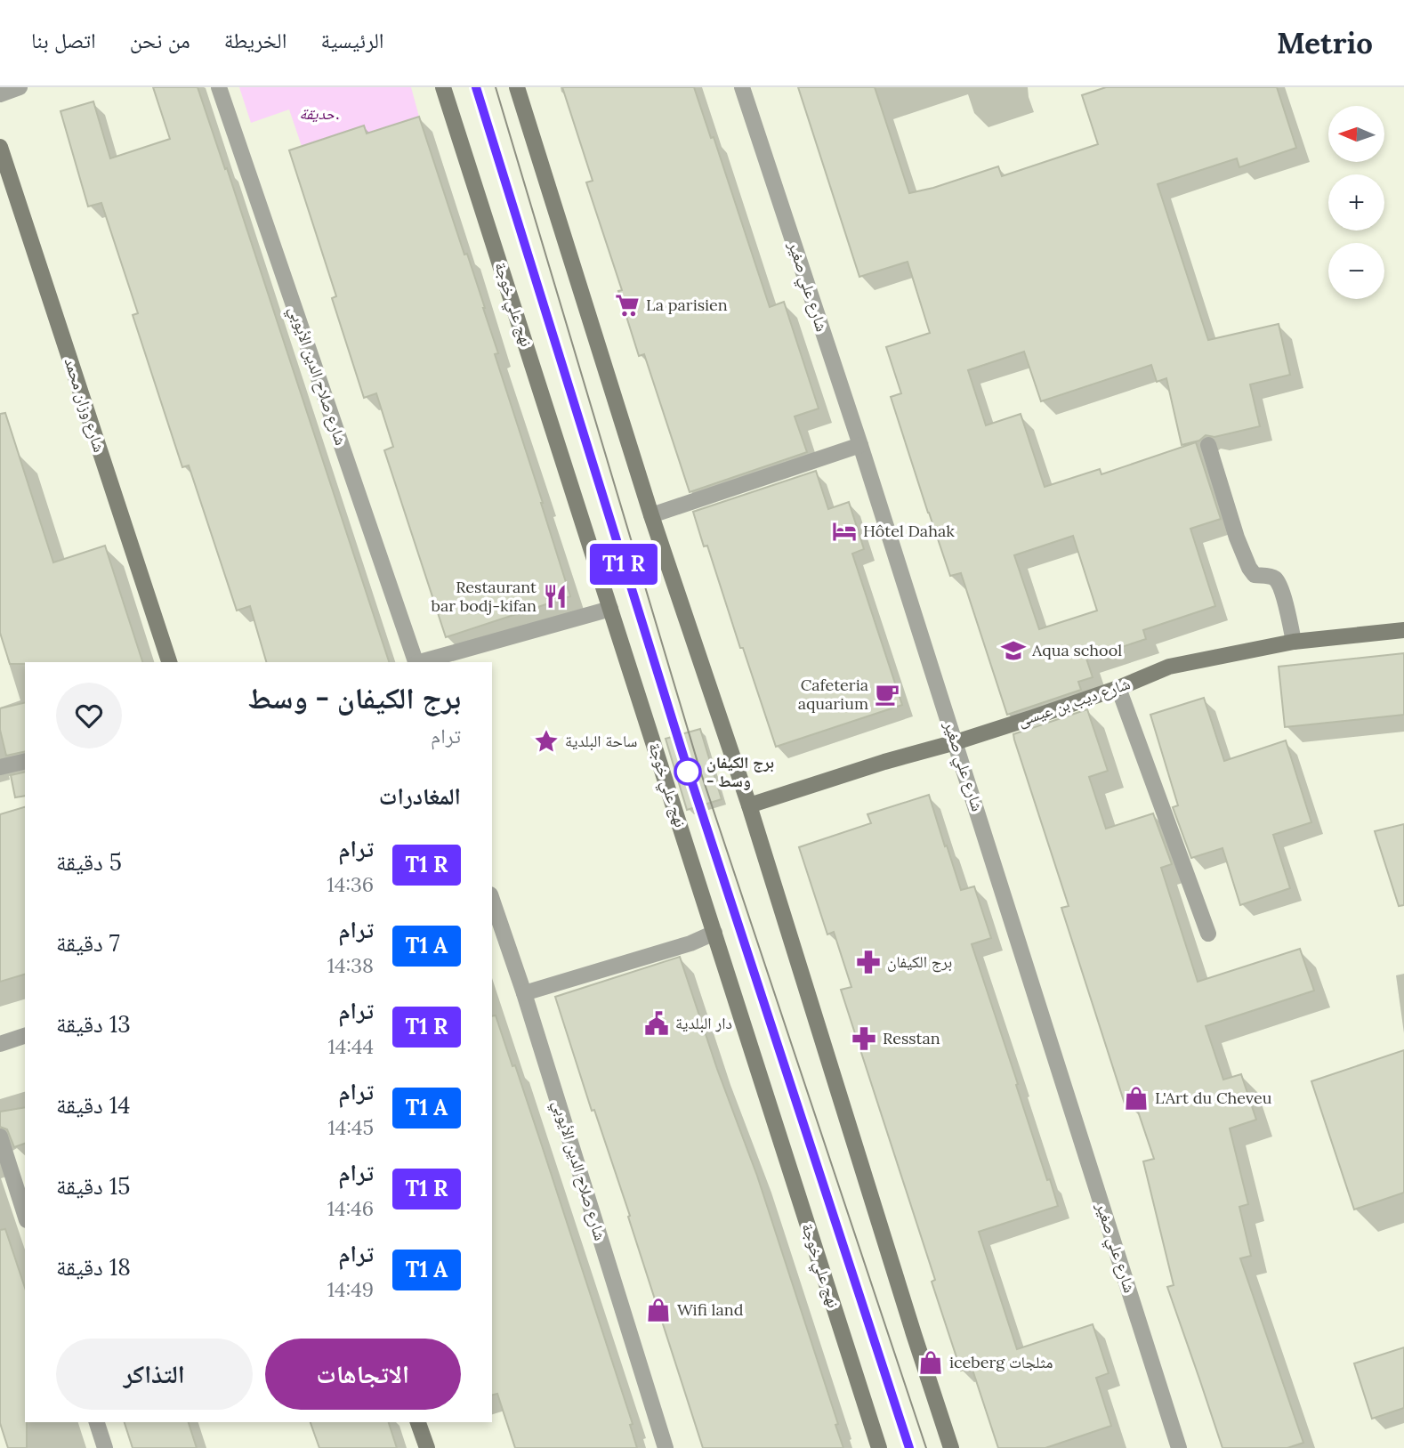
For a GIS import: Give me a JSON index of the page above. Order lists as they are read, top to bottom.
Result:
{
  "streets": {
    "main road": ["نهج علي خوجة", "شارع وزان محمد", "شارع ديب بن عيسى"],
    "street": ["شارع علي صغير", "شارع صلاح الدين الأيوبي"]
  },
  "crossings": [
    ["شارع علي صغير", "شارع ديب بن عيسى"]
  ],
  "parks": ["حديقة."],
  "places": {
    "supermarket": ["La parisien"],
    "hotel": ["Hôtel Dahak"],
    "restaurant": ["Restaurant bar bodj-kifan"],
    "school or university": ["Aqua school"],
    "cafe": ["Cafeteria aquarium"],
    "place": ["ساحة البلدية"],
    "other": ["برج الكيفان - وسط"],
    "pharmacy": ["برج الكيفان", "Resstan"],
    "public building": ["دار البلدية"],
    "shop": ["L'Art du Cheveu", "Wifi land", "iceberg مثلجات"]
  },
  "north": "left",
  "page": {
    "header": "Metrio",
    "nav": [
      "الرئيسية",
      "الخريطة",
      "من نحن",
      "اتصل بنا"
    ],
    "on_map": "T1 R",
    "map_buttons": ["+", "−"],
    "heading": [
      ["برج الكيفان - وسط", "ترام"],
      "المغادرات"
    ],
    "list": [
      {
        "mark": "T1 R",
        "name": "ترام",
        "note": "14:36",
        "value": "5 دقيقة"
      },
      {
        "mark": "T1 A",
        "name": "ترام",
        "note": "14:38",
        "value": "7 دقيقة"
      },
      {
        "mark": "T1 R",
        "name": "ترام",
        "note": "14:44",
        "value": "13 دقيقة"
      },
      {
        "mark": "T1 A",
        "name": "ترام",
        "note": "14:45",
        "value": "14 دقيقة"
      },
      {
        "mark": "T1 R",
        "name": "ترام",
        "note": "14:46",
        "value": "15 دقيقة"
      },
      {
        "mark": "T1 A",
        "name": "ترام",
        "note": "14:49",
        "value": "18 دقيقة"
      }
    ],
    "buttons": ["الاتجاهات", "التذاكر"]
  }
}
